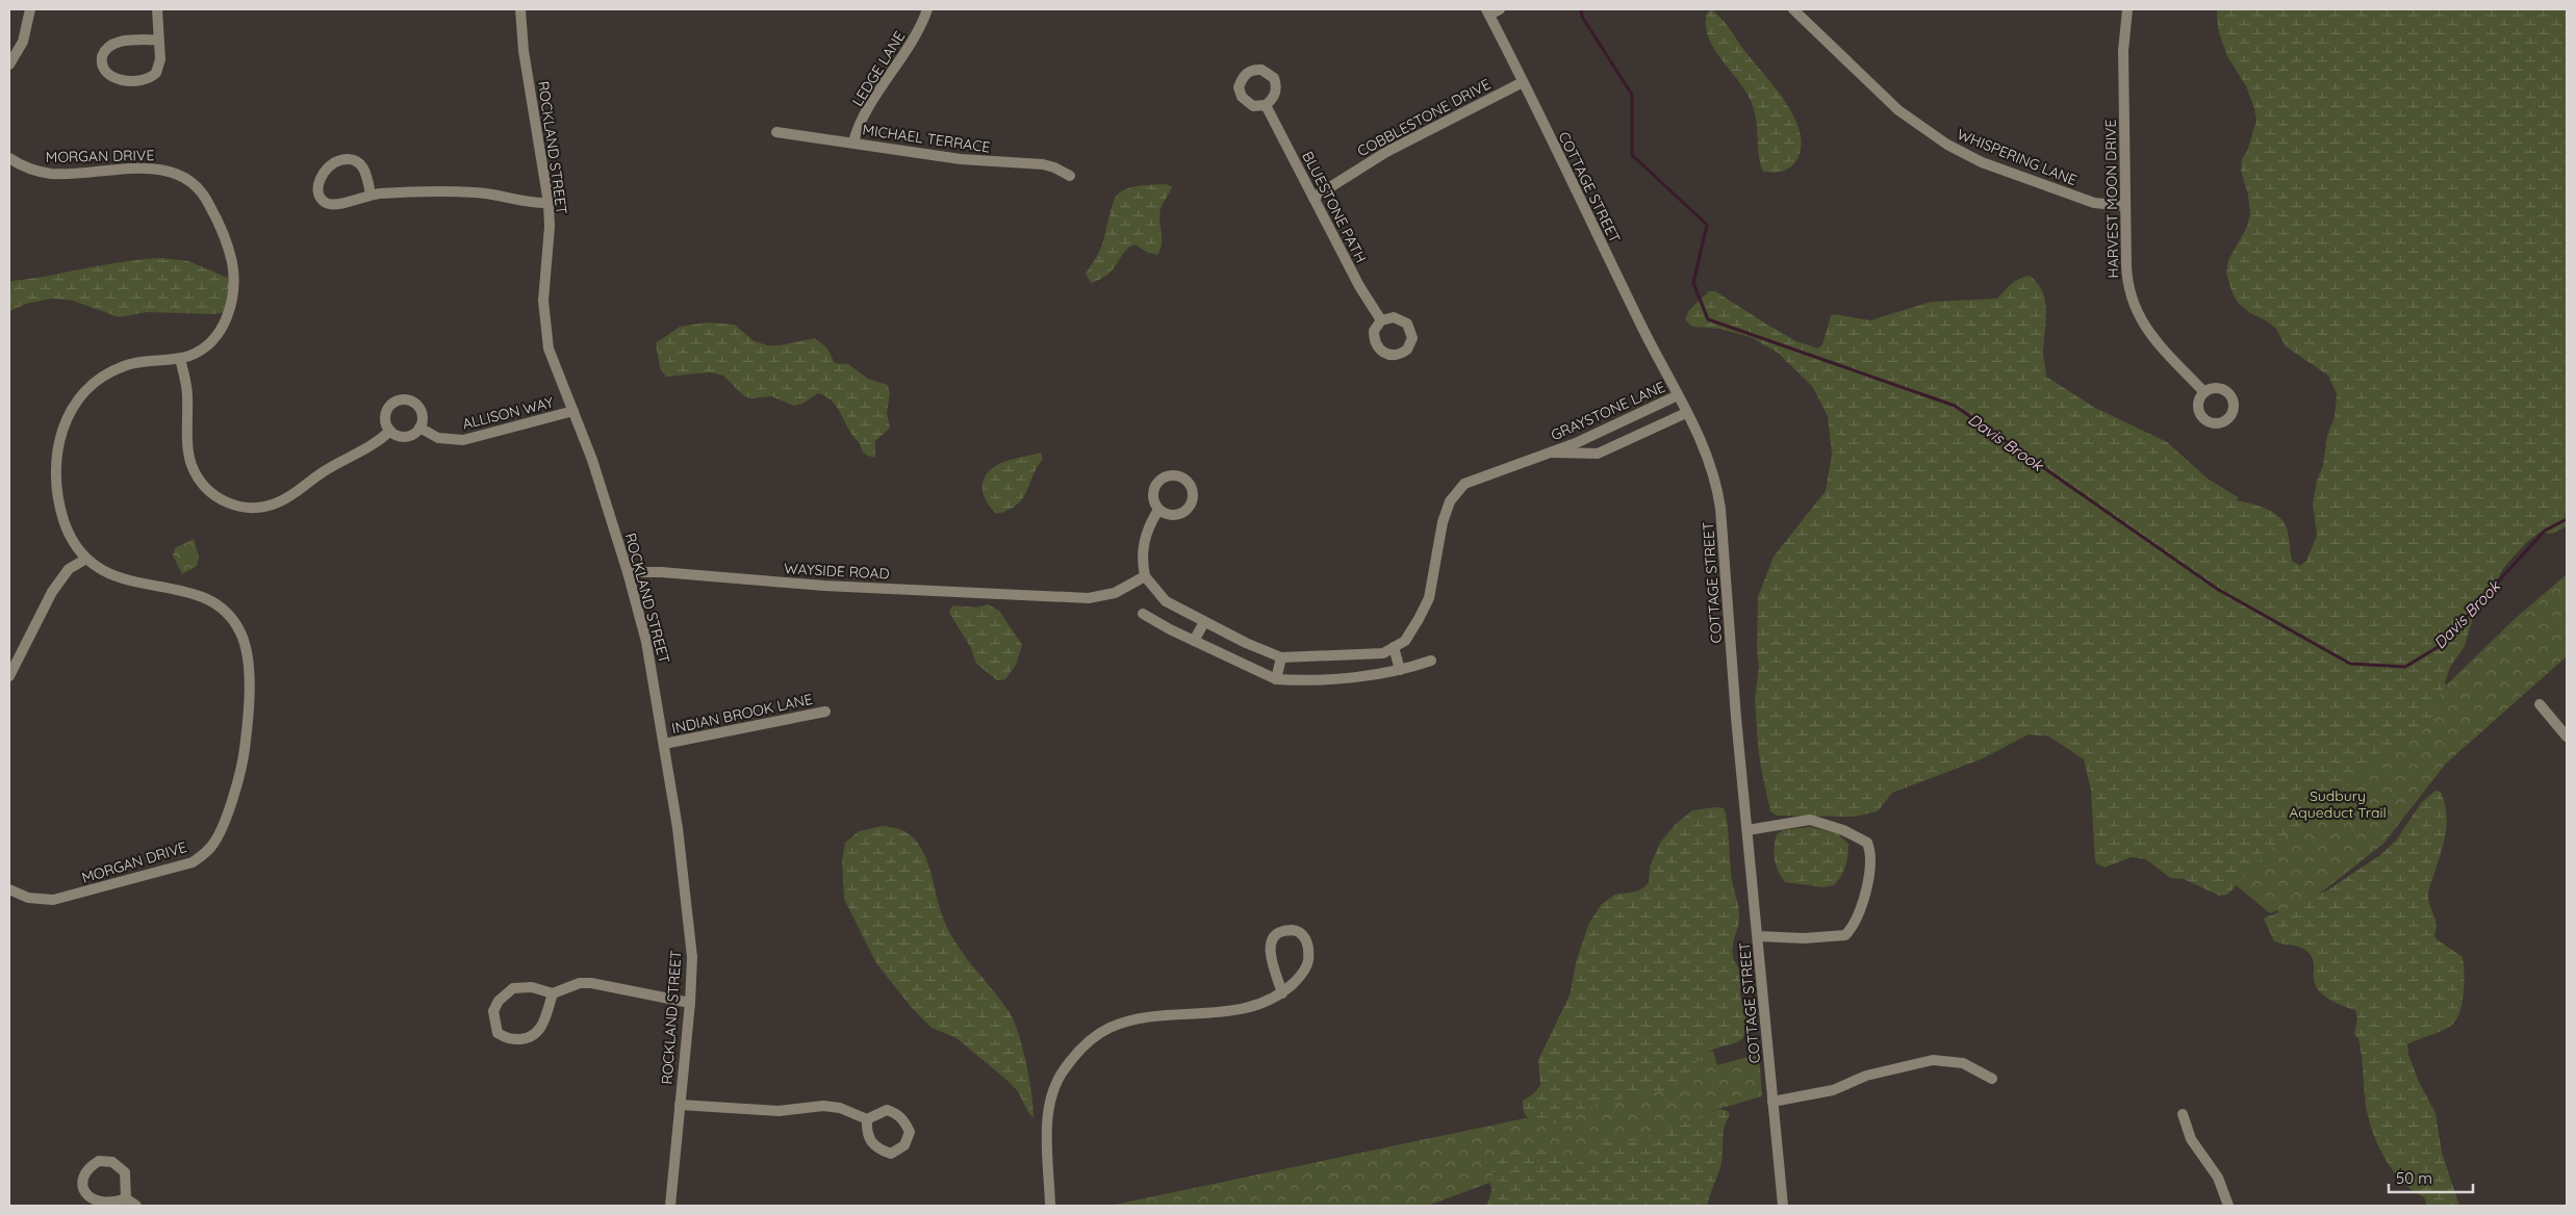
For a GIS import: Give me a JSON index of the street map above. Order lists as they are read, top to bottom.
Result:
{
  "streets": {
    "street": [
      "LEDGE LANE",
      "COBBLESTONE DRIVE",
      "MICHAEL TERRACE",
      "ROCKLAND STREET",
      "MORGAN DRIVE",
      "WHISPERING LANE",
      "COTTAGE STREET",
      "HARVEST MOON DRIVE",
      "BLUESTONE PATH",
      "GRAYSTONE LANE",
      "ALLISON WAY",
      "WAYSIDE ROAD",
      "INDIAN BROOK LANE"
    ]
  },
  "crossings": [
    ["LEDGE LANE", "MICHAEL TERRACE"],
    ["COBBLESTONE DRIVE", "COTTAGE STREET"],
    ["COBBLESTONE DRIVE", "BLUESTONE PATH"],
    ["ROCKLAND STREET", "ALLISON WAY"],
    ["ROCKLAND STREET", "WAYSIDE ROAD"],
    ["ROCKLAND STREET", "INDIAN BROOK LANE"],
    ["WHISPERING LANE", "HARVEST MOON DRIVE"],
    ["COTTAGE STREET", "GRAYSTONE LANE"],
    ["GRAYSTONE LANE", "WAYSIDE ROAD"]
  ],
  "water": ["Davis Brook"],
  "parks": ["Sudbury Aqueduct Trail"],
  "scale_bar": "50 m"
}
